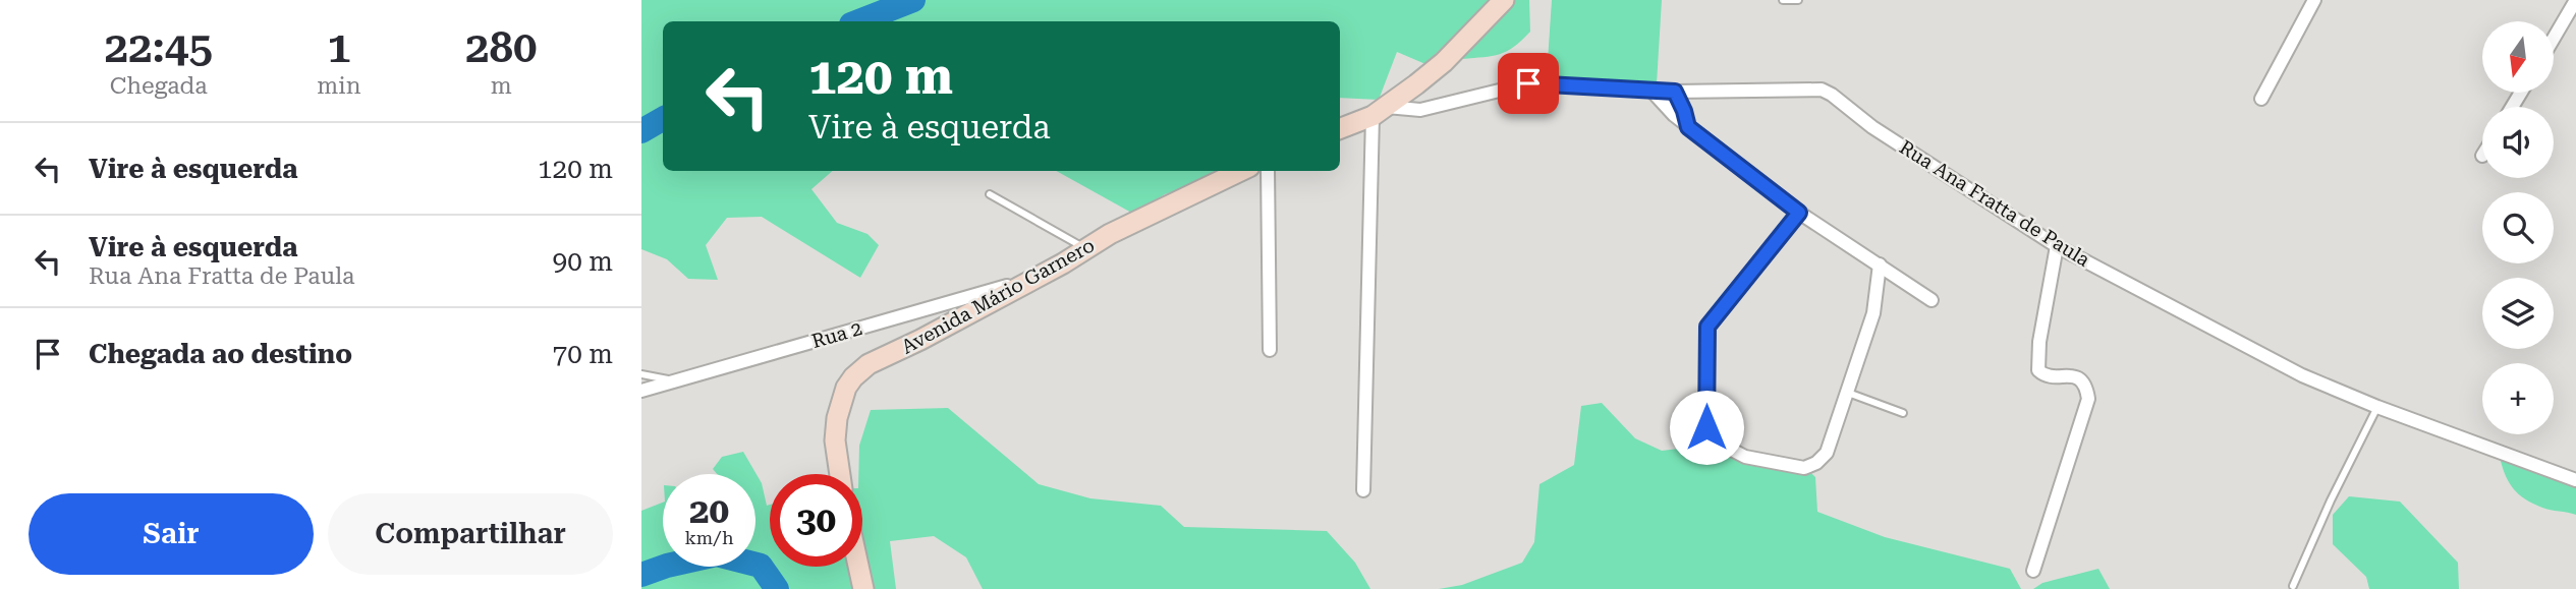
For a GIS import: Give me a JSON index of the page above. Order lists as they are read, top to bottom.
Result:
{
  "streets": {
    "main road": ["Avenida Mário Garnero"],
    "street": ["Rua Ana Fratta de Paula", "Rua 2"]
  },
  "crossings": [
    ["Avenida Mário Garnero", "Rua 2"]
  ],
  "north": "bottom",
  "page": {
    "eta": [
      "22:45",
      "Chegada",
      "1",
      "min",
      "280",
      "m"
    ],
    "map_buttons": "+",
    "turn": ["120 m", "Vire à esquerda"],
    "list": [
      {
        "name": "Vire à esquerda",
        "value": "120 m"
      },
      {
        "name": "Vire à esquerda",
        "note": "Rua Ana Fratta de Paula",
        "value": "90 m"
      },
      {
        "name": "Chegada ao destino",
        "value": "70 m"
      }
    ],
    "speed": "20 km/h",
    "limit": "30",
    "buttons": ["Sair", "Compartilhar"]
  }
}
